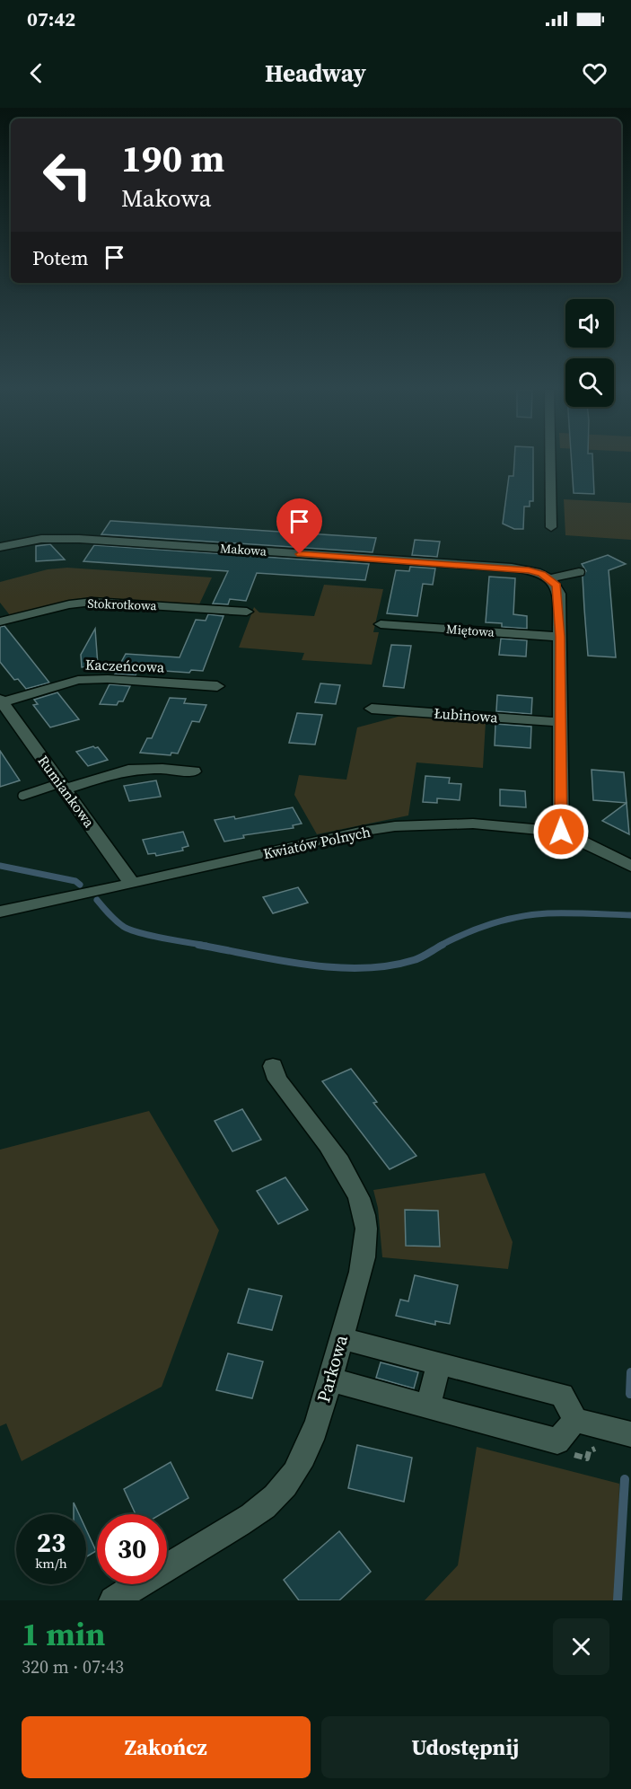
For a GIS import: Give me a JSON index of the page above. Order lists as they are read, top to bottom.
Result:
{
  "streets": {
    "street": [
      "Makowa",
      "Stokrotkowa",
      "Miętowa",
      "Kaczeńcowa",
      "Łubinowa",
      "Rumiankowa",
      "Kwiatów Polnych",
      "Parkowa"
    ]
  },
  "crossings": [
    ["Kaczeńcowa", "Rumiankowa"],
    ["Rumiankowa", "Kwiatów Polnych"]
  ],
  "page": {
    "status": "07:42",
    "header": "Headway",
    "turn": ["190 m", "Makowa"],
    "then": "Potem",
    "speed": "23 km/h",
    "limit": "30",
    "heading": ["1 min", "320 m · 07:43"],
    "buttons": ["Zakończ", "Udostępnij"]
  }
}
